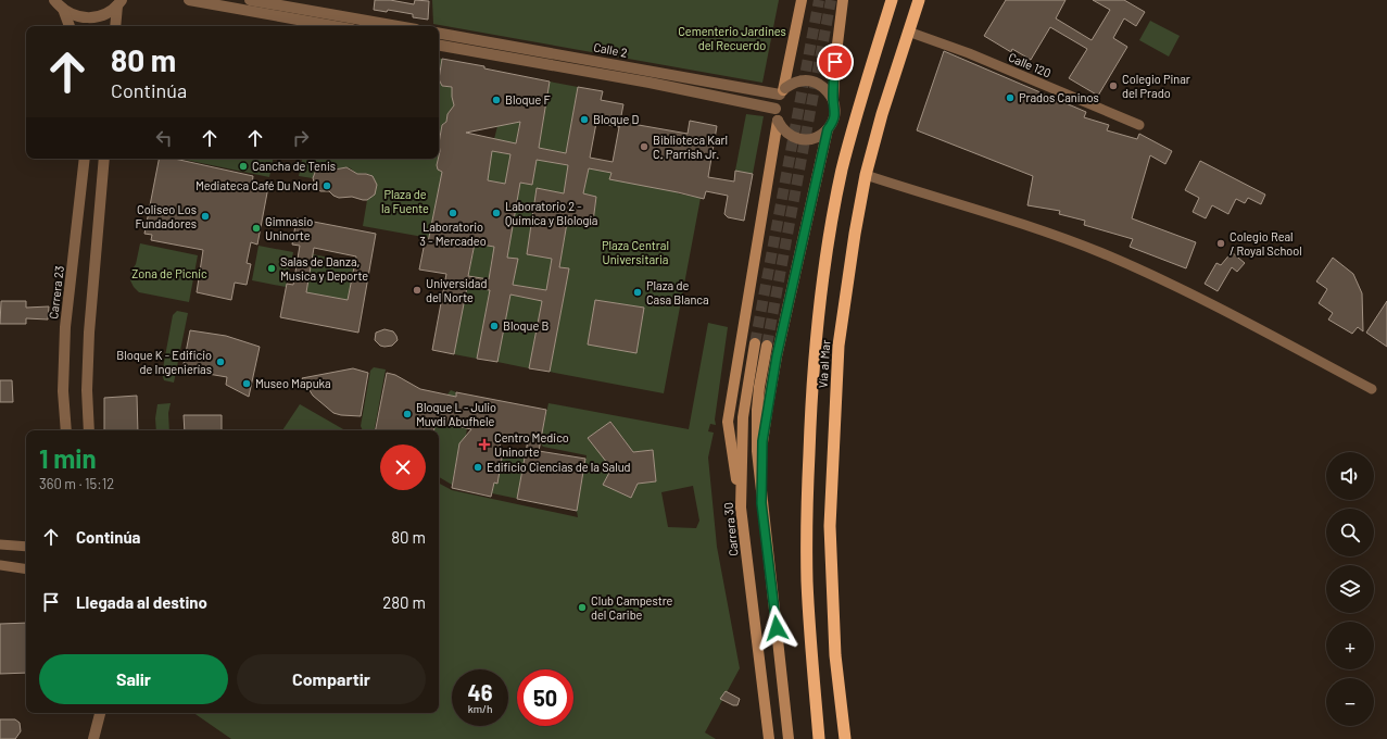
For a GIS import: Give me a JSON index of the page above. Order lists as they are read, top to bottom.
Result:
{
  "streets": {
    "highway": ["Vía al Mar"],
    "main road": ["Carrera 30"],
    "street": ["Calle 2", "Calle 120", "Carrera 23"]
  },
  "crossings": [
    ["Calle 120", "Vía al Mar"]
  ],
  "parks": [
    "Cementerio Jardines del Recuerdo",
    "Plaza de la Fuente",
    "Plaza Central Universitaria",
    "Zona de Picnic"
  ],
  "places": {
    "other": [
      "Colegio Pinar del Prado",
      "Prados Caninos",
      "Bloque F",
      "Bloque D",
      "Biblioteca Karl C. Parrish Jr.",
      "Cancha de Tenis",
      "Mediateca Café Du Nord",
      "Laboratorio 3 - Mercadeo",
      "Laboratorio 2 - Quimíca y BIología",
      "Coliseo Los Fundadores",
      "Gimnasio Uninorte",
      "Colegio Real / Royal School",
      "Salas de Danza, Musica y Deporte",
      "Universidad del Norte",
      "Plaza de Casa Blanca",
      "Bloque B",
      "Bloque K - Edificio de Ingenierías",
      "Museo Mapuka",
      "Bloque L - Julio Muvdi Abufhele",
      "Edificio Ciencias de la Salud",
      "Club Campestre del Caribe"
    ],
    "health": ["Centro Medico Uninorte"]
  },
  "page": {
    "turn": ["80 m", "Continúa"],
    "heading": ["1 min", "360 m · 15:12"],
    "map_buttons": ["+", "−"],
    "list": [
      {
        "name": "Continúa",
        "value": "80 m"
      },
      {
        "name": "Llegada al destino",
        "value": "280 m"
      }
    ],
    "buttons": ["Salir", "Compartir"],
    "speed": "46 km/h",
    "limit": "50"
  }
}
